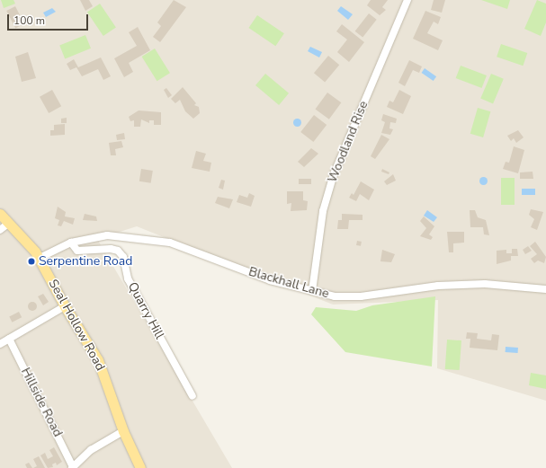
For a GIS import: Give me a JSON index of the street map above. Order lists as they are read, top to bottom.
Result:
{
  "streets": {
    "main road": ["Seal Hollow Road"],
    "street": [
      "Woodland Rise",
      "Blackhall Lane",
      "Quarry Hill",
      "Hillside Road"
    ]
  },
  "crossings": [
    ["Woodland Rise", "Blackhall Lane"],
    ["Blackhall Lane", "Quarry Hill"],
    ["Blackhall Lane", "Seal Hollow Road"]
  ],
  "places": ["Serpentine Road"],
  "scale_bar": "100 m"
}
